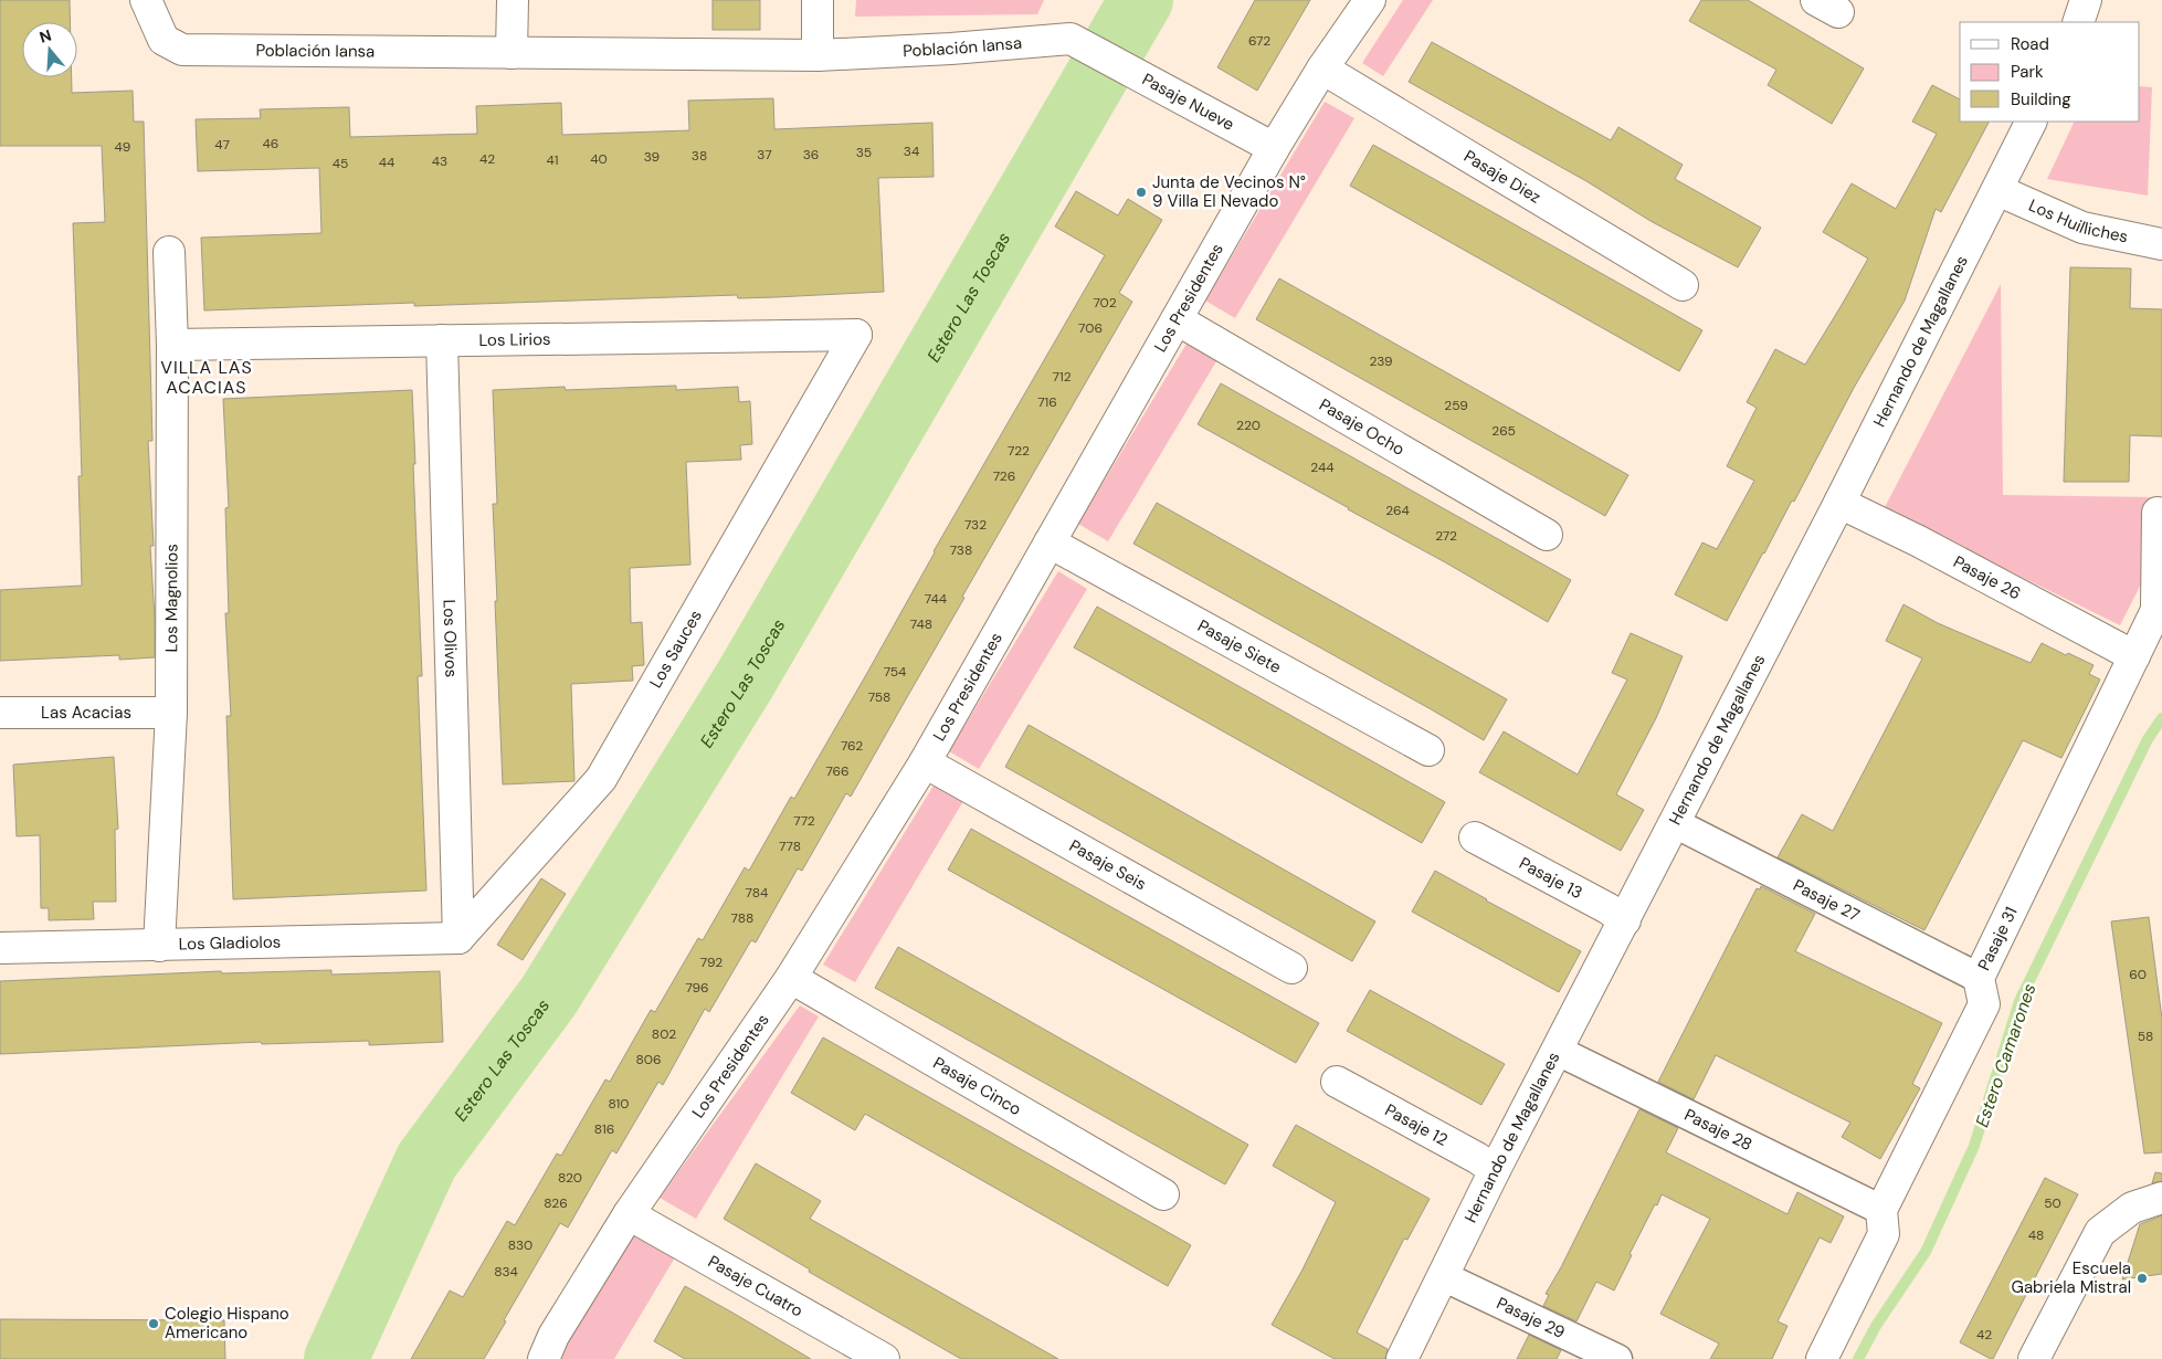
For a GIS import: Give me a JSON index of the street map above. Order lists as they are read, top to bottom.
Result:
{
  "streets": {
    "street": [
      "Población Iansa",
      "Pasaje Nueve",
      "Pasaje Diez",
      "Los Huilliches",
      "Los Presidentes",
      "Los Lirios",
      "Hernando de Magallanes",
      "Pasaje Ocho",
      "Pasaje 26",
      "Los Magnolios",
      "Los Olivos",
      "Pasaje Siete",
      "Los Sauces",
      "Las Acacias",
      "Pasaje Seis",
      "Pasaje 13",
      "Pasaje 27",
      "Pasaje 31",
      "Los Gladiolos",
      "Pasaje Cinco",
      "Pasaje 12",
      "Pasaje 28",
      "Pasaje Cuatro",
      "Pasaje 29"
    ]
  },
  "crossings": [
    ["Población Iansa", "Pasaje Nueve"],
    ["Pasaje Nueve", "Los Presidentes"],
    ["Pasaje Diez", "Los Presidentes"],
    ["Los Huilliches", "Hernando de Magallanes"],
    ["Los Presidentes", "Pasaje Ocho"],
    ["Los Presidentes", "Pasaje Siete"],
    ["Los Presidentes", "Pasaje Seis"],
    ["Los Presidentes", "Pasaje Cinco"],
    ["Los Presidentes", "Pasaje Cuatro"],
    ["Los Lirios", "Los Magnolios"],
    ["Los Lirios", "Los Olivos"],
    ["Los Lirios", "Los Sauces"],
    ["Hernando de Magallanes", "Pasaje 26"],
    ["Hernando de Magallanes", "Pasaje 13"],
    ["Hernando de Magallanes", "Pasaje 27"],
    ["Hernando de Magallanes", "Pasaje 12"],
    ["Hernando de Magallanes", "Pasaje 28"],
    ["Hernando de Magallanes", "Pasaje 29"],
    ["Pasaje 26", "Pasaje 31"],
    ["Los Magnolios", "Las Acacias"],
    ["Los Magnolios", "Los Gladiolos"],
    ["Los Olivos", "Los Sauces"],
    ["Los Olivos", "Los Gladiolos"],
    ["Los Sauces", "Los Gladiolos"],
    ["Pasaje 27", "Pasaje 31"],
    ["Pasaje 31", "Pasaje 28"]
  ],
  "districts": ["VILLA LAS ACACIAS"],
  "water": ["Estero Las Toscas", "Estero Camarones"],
  "places": ["Junta de Vecinos N° 9 Villa El Nevado", "Escuela Gabriela Mistral", "Colegio Hispano Americano"],
  "house_numbers": [
    "672",
    "46",
    "47",
    "49",
    "34",
    "35",
    "37",
    "36",
    "38",
    "39",
    "42",
    "40",
    "41",
    "43",
    "44",
    "45",
    "702",
    "706",
    "239",
    "712",
    "716",
    "259",
    "220",
    "265",
    "722",
    "244",
    "726",
    "264",
    "732",
    "272",
    "738",
    "744",
    "748",
    "754",
    "758",
    "762",
    "766",
    "772",
    "778",
    "784",
    "788",
    "792",
    "60",
    "796",
    "802",
    "58",
    "806",
    "810",
    "816",
    "820",
    "826",
    "50",
    "48",
    "830",
    "834",
    "42"
  ],
  "legend": ["Road", "Park", "Building"],
  "north": "top"
}
